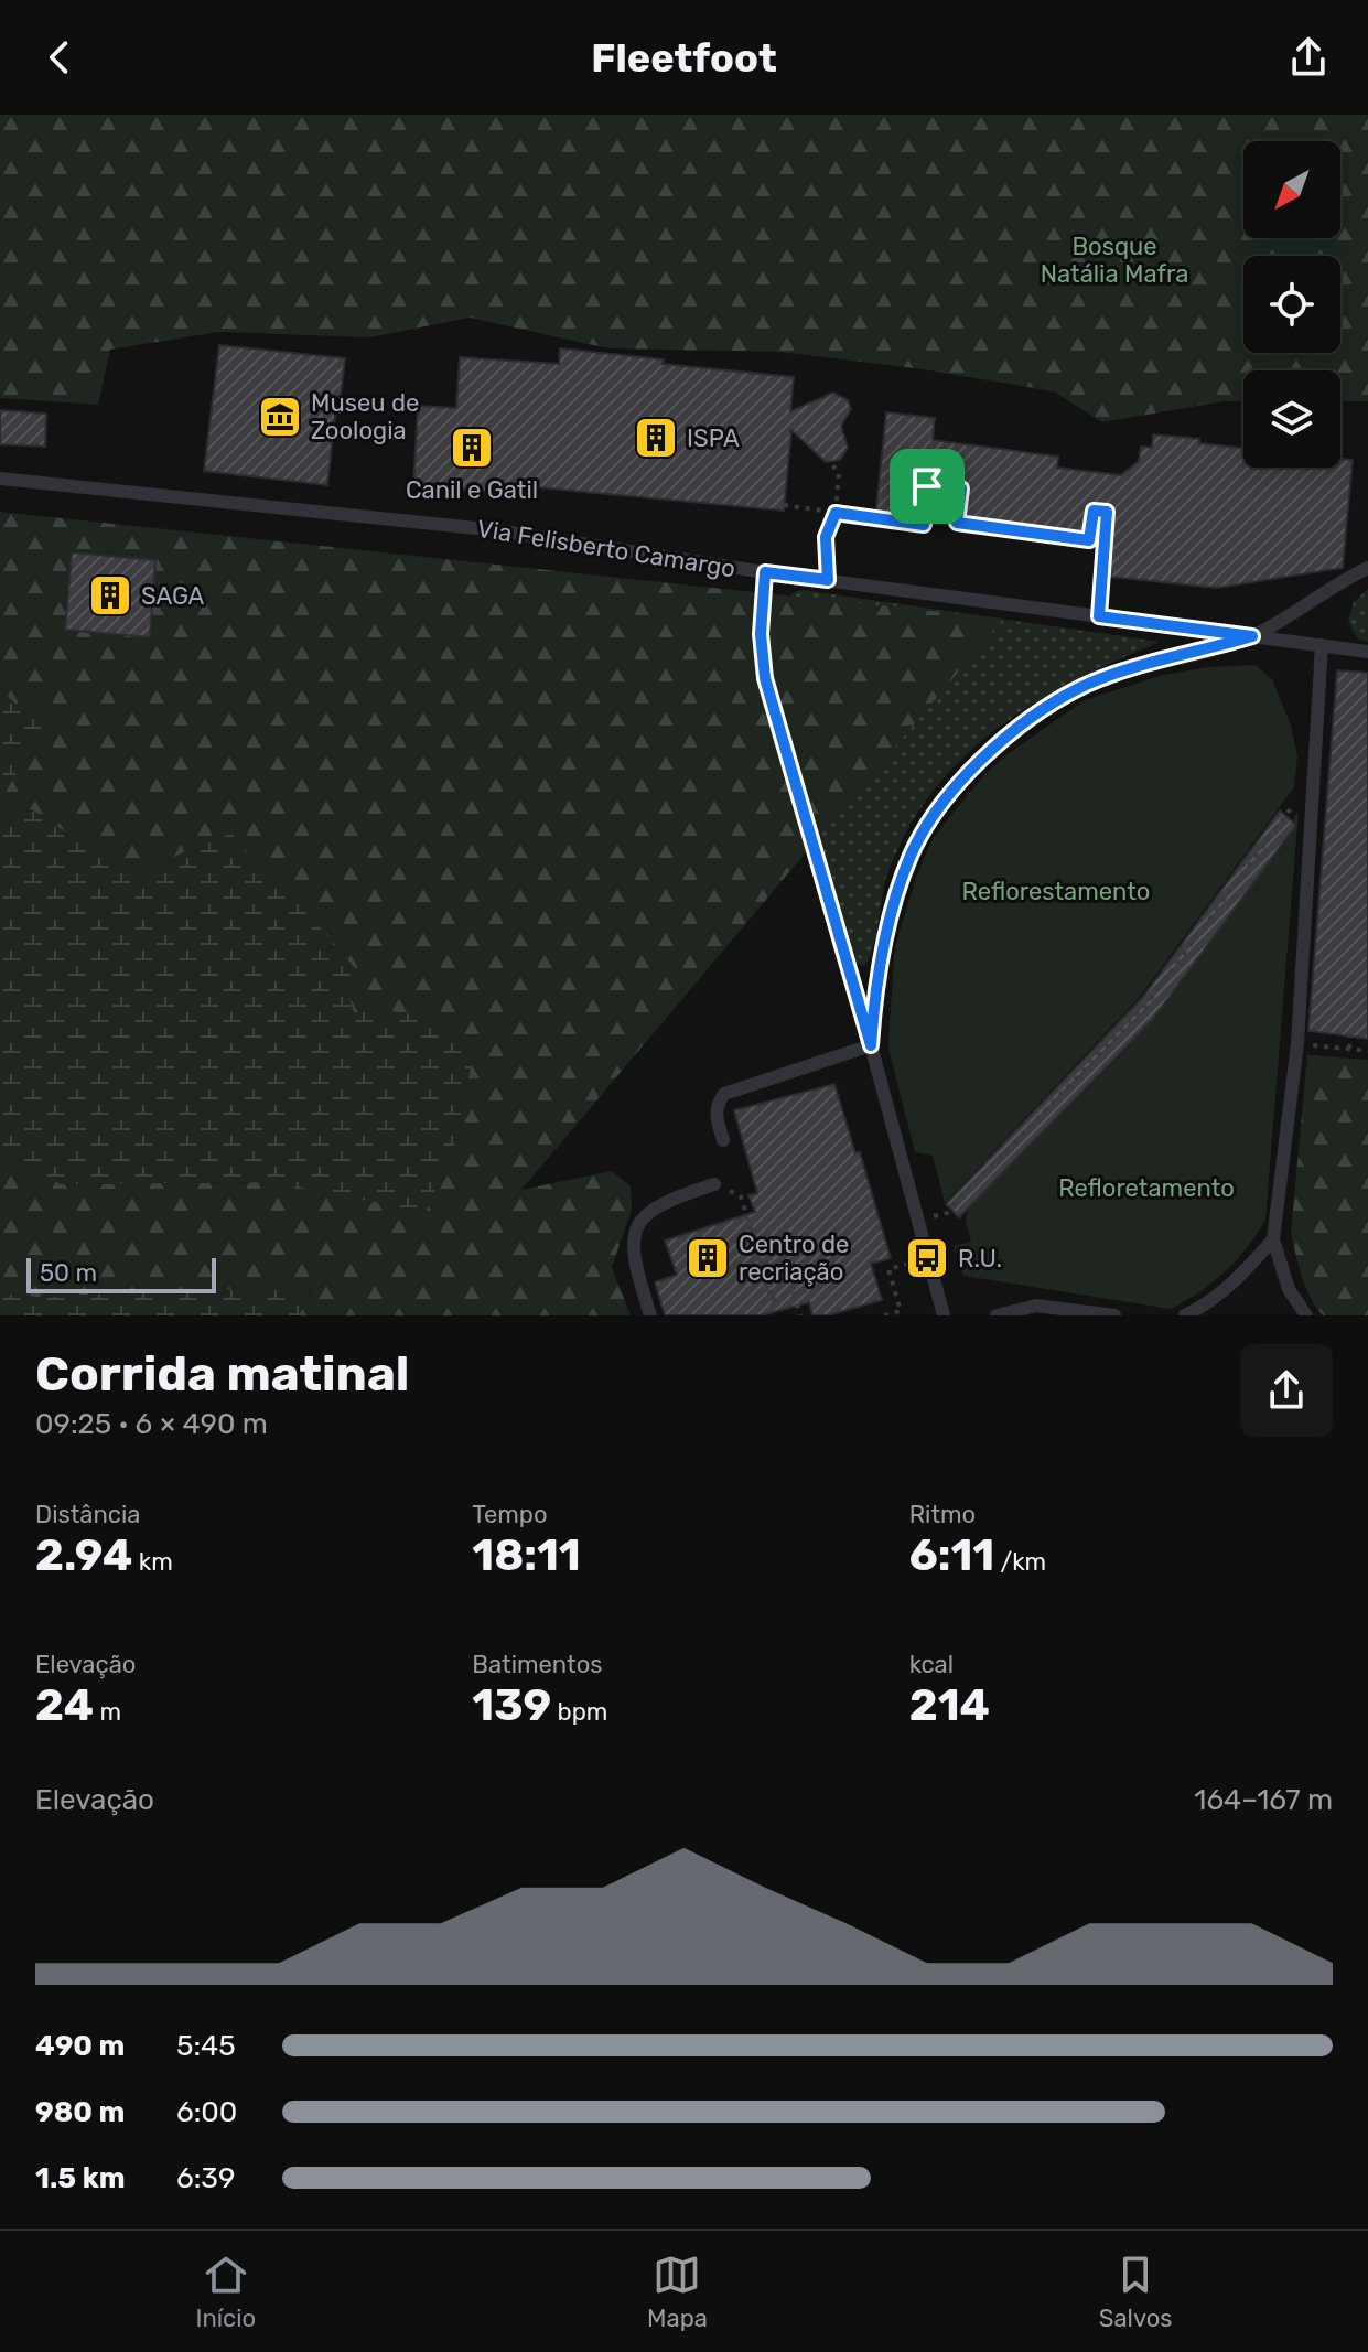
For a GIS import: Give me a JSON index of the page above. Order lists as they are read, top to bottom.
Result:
{
  "streets": {
    "lane": ["Via Felisberto Camargo"]
  },
  "parks": ["Bosque Natália Mafra", "Reflorestamento", "Refloretamento"],
  "places": {
    "museum": ["Museu de Zoologia"],
    "building": [
      "ISPA",
      "Canil e Gatil",
      "SAGA",
      "Centro de recriação"
    ],
    "bus stop": ["R.U."]
  },
  "scale_bar": "50 m",
  "north": "bottom left",
  "page": {
    "header": "Fleetfoot",
    "scale": "50 m",
    "heading": ["Corrida matinal", "09:25 · 6 × 490 m"],
    "stats": [
      ["Distância", "2.94 km"],
      ["Tempo", "18:11"],
      ["Ritmo", "6:11 /km"],
      ["Elevação", "24 m"],
      ["Batimentos", "139 bpm"],
      ["kcal", "214"]
    ],
    "chart": ["Elevação", "164–167 m"],
    "list": [
      {
        "name": "490 m",
        "note": "5:45"
      },
      {
        "name": "980 m",
        "note": "6:00"
      },
      {
        "name": "1.5 km",
        "note": "6:39"
      }
    ],
    "tabs": ["Início", "Mapa", "Salvos"]
  }
}
